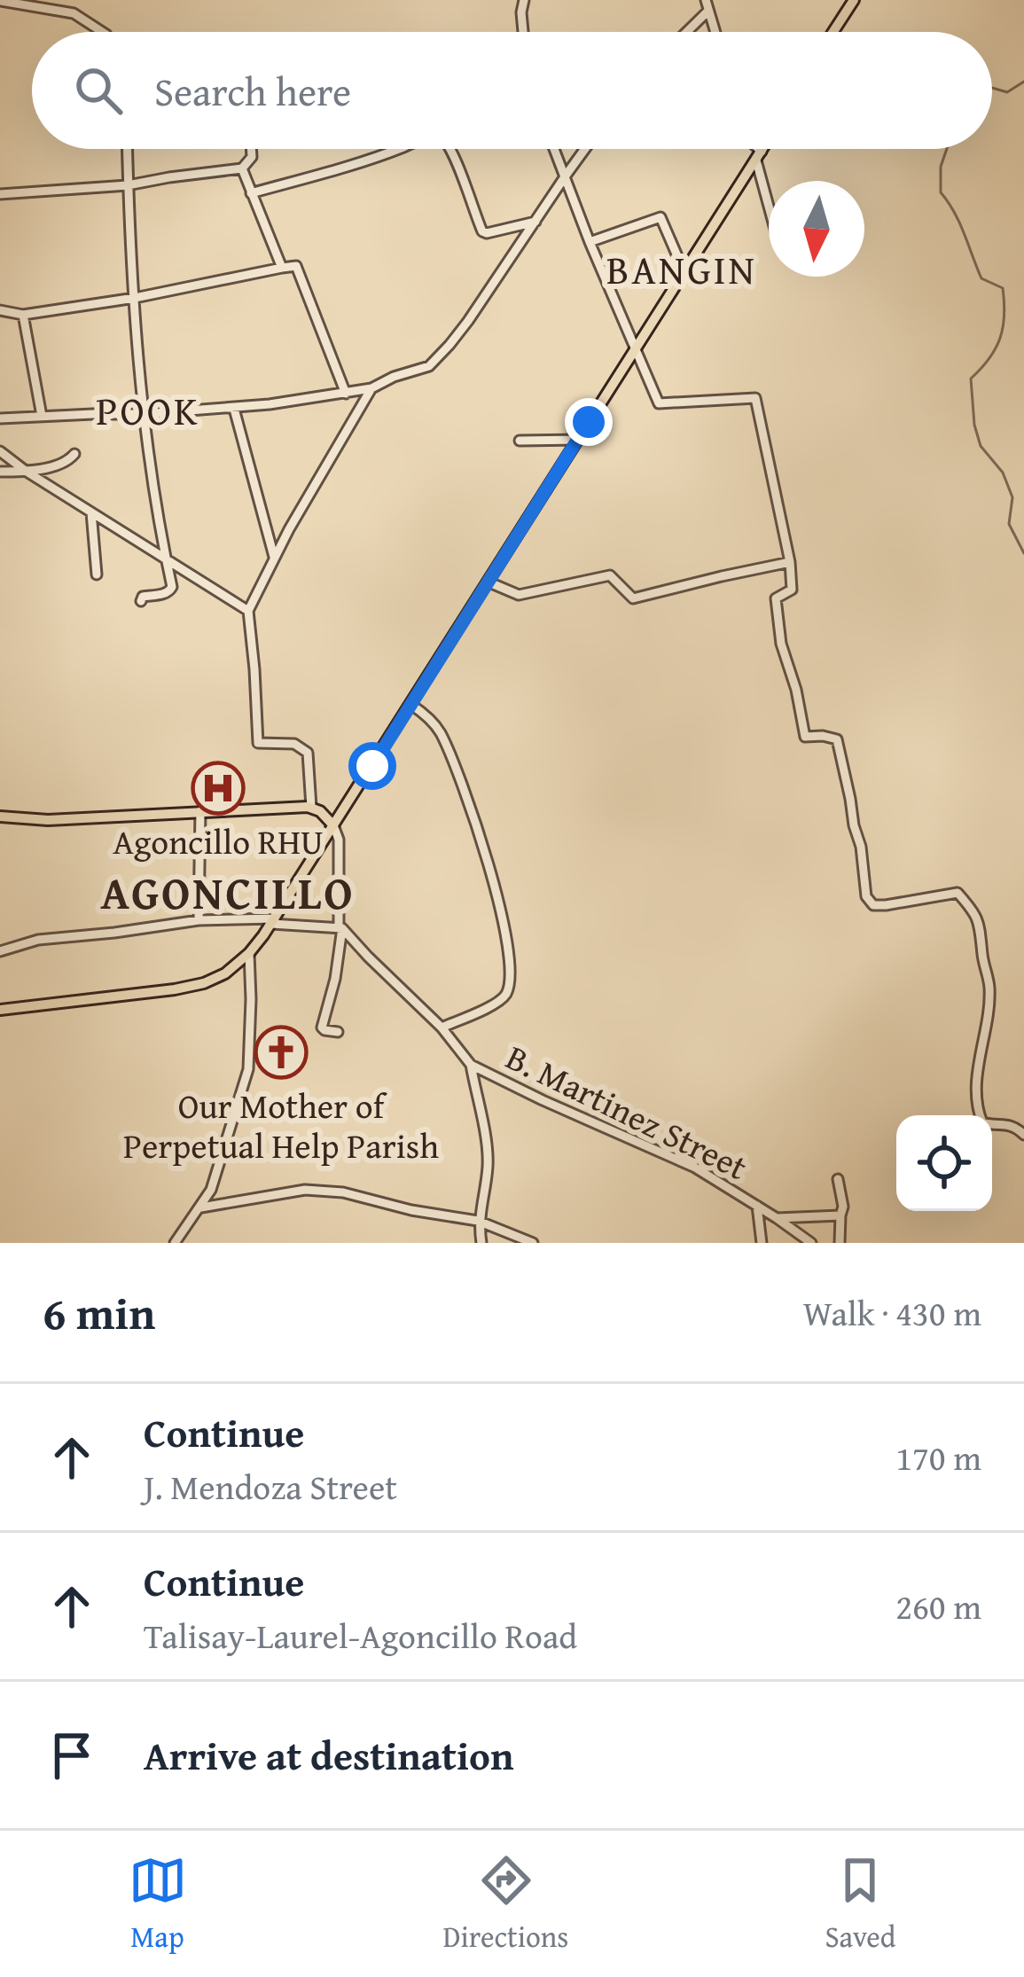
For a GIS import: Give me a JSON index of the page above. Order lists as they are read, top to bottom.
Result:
{
  "streets": {
    "street": ["B. Martinez Street"]
  },
  "districts": ["BANGIN", "POOK", "AGONCILLO"],
  "places": {
    "hospital": ["Agoncillo RHU"],
    "church": ["Our Mother of Perpetual Help Parish"]
  },
  "north": "bottom",
  "page": {
    "search": "Search here",
    "heading": ["6 min", "Walk · 430 m"],
    "list": [
      ["Continue", "J. Mendoza Street", "170 m"],
      ["Continue", "Talisay-Laurel-Agoncillo Road", "260 m"],
      "Arrive at destination"
    ],
    "nav": ["Map", "Directions", "Saved"]
  }
}
